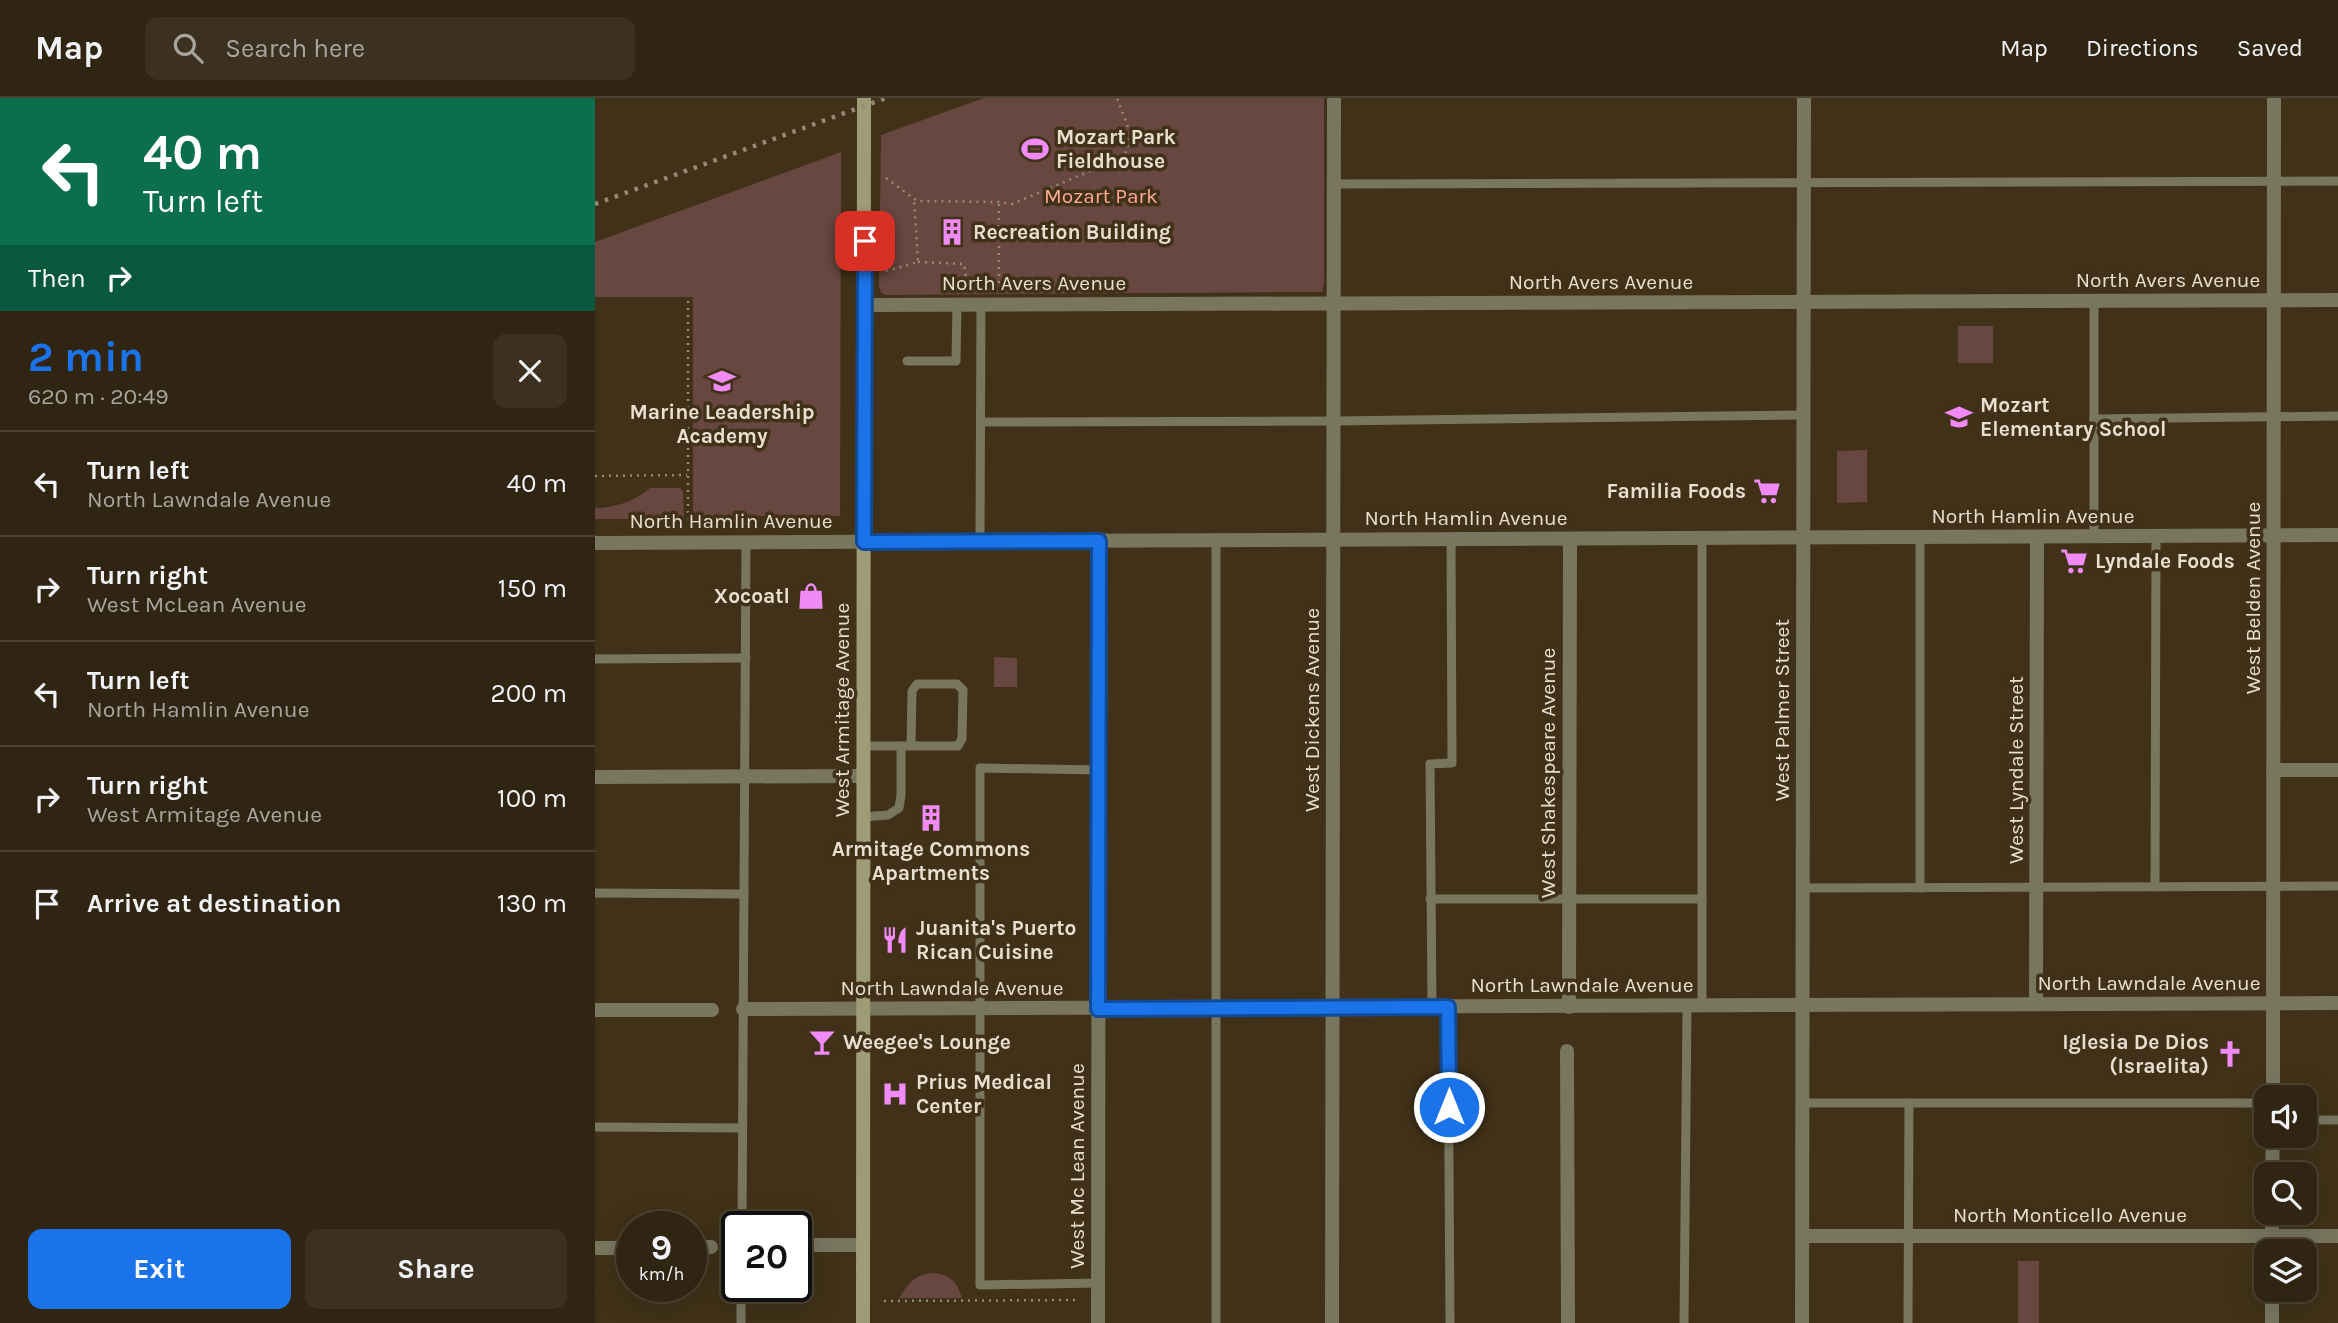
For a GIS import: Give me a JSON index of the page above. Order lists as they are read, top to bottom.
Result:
{
  "streets": {
    "main road": ["West Armitage Avenue"],
    "street": [
      "North Avers Avenue",
      "North Hamlin Avenue",
      "West Belden Avenue",
      "West Dickens Avenue",
      "West Palmer Street",
      "West Lyndale Street",
      "West Shakespeare Avenue",
      "North Lawndale Avenue",
      "West Mc Lean Avenue",
      "North Monticello Avenue"
    ]
  },
  "crossings": [
    ["North Avers Avenue", "West Belden Avenue"],
    ["North Avers Avenue", "West Armitage Avenue"],
    ["North Avers Avenue", "West Dickens Avenue"],
    ["North Avers Avenue", "West Palmer Street"],
    ["North Hamlin Avenue", "West Belden Avenue"],
    ["North Hamlin Avenue", "West Armitage Avenue"],
    ["North Hamlin Avenue", "West Dickens Avenue"],
    ["North Hamlin Avenue", "West Palmer Street"],
    ["North Hamlin Avenue", "West Lyndale Street"],
    ["North Hamlin Avenue", "West Shakespeare Avenue"],
    ["North Hamlin Avenue", "West Mc Lean Avenue"],
    ["West Belden Avenue", "North Lawndale Avenue"],
    ["West Armitage Avenue", "North Lawndale Avenue"],
    ["West Dickens Avenue", "North Lawndale Avenue"],
    ["West Palmer Street", "North Lawndale Avenue"],
    ["West Palmer Street", "North Monticello Avenue"],
    ["West Lyndale Street", "North Lawndale Avenue"],
    ["West Shakespeare Avenue", "North Lawndale Avenue"],
    ["North Lawndale Avenue", "West Mc Lean Avenue"]
  ],
  "parks": ["Mozart Park"],
  "places": {
    "sports": ["Mozart Park Fieldhouse"],
    "building": ["Recreation Building", "Armitage Commons Apartments"],
    "school or university": ["Marine Leadership Academy", "Mozart Elementary School"],
    "supermarket": ["Familia Foods", "Lyndale Foods"],
    "shop": ["Xocoatl"],
    "restaurant": ["Juanita's Puerto Rican Cuisine"],
    "bar": ["Weegee's Lounge"],
    "church": ["Iglesia De Dios (Israelita)"],
    "hospital": ["Prius Medical Center"]
  },
  "page": {
    "header": "Map",
    "search": "Search here",
    "nav": ["Map", "Directions", "Saved"],
    "turn": ["40 m", "Turn left"],
    "then": "Then",
    "heading": ["2 min", "620 m · 20:49"],
    "list": [
      {
        "name": "Turn left",
        "note": "North Lawndale Avenue",
        "value": "40 m"
      },
      {
        "name": "Turn right",
        "note": "West McLean Avenue",
        "value": "150 m"
      },
      {
        "name": "Turn left",
        "note": "North Hamlin Avenue",
        "value": "200 m"
      },
      {
        "name": "Turn right",
        "note": "West Armitage Avenue",
        "value": "100 m"
      },
      {
        "name": "Arrive at destination",
        "value": "130 m"
      }
    ],
    "speed": "9 km/h",
    "limit": "20",
    "buttons": ["Exit", "Share"]
  }
}
